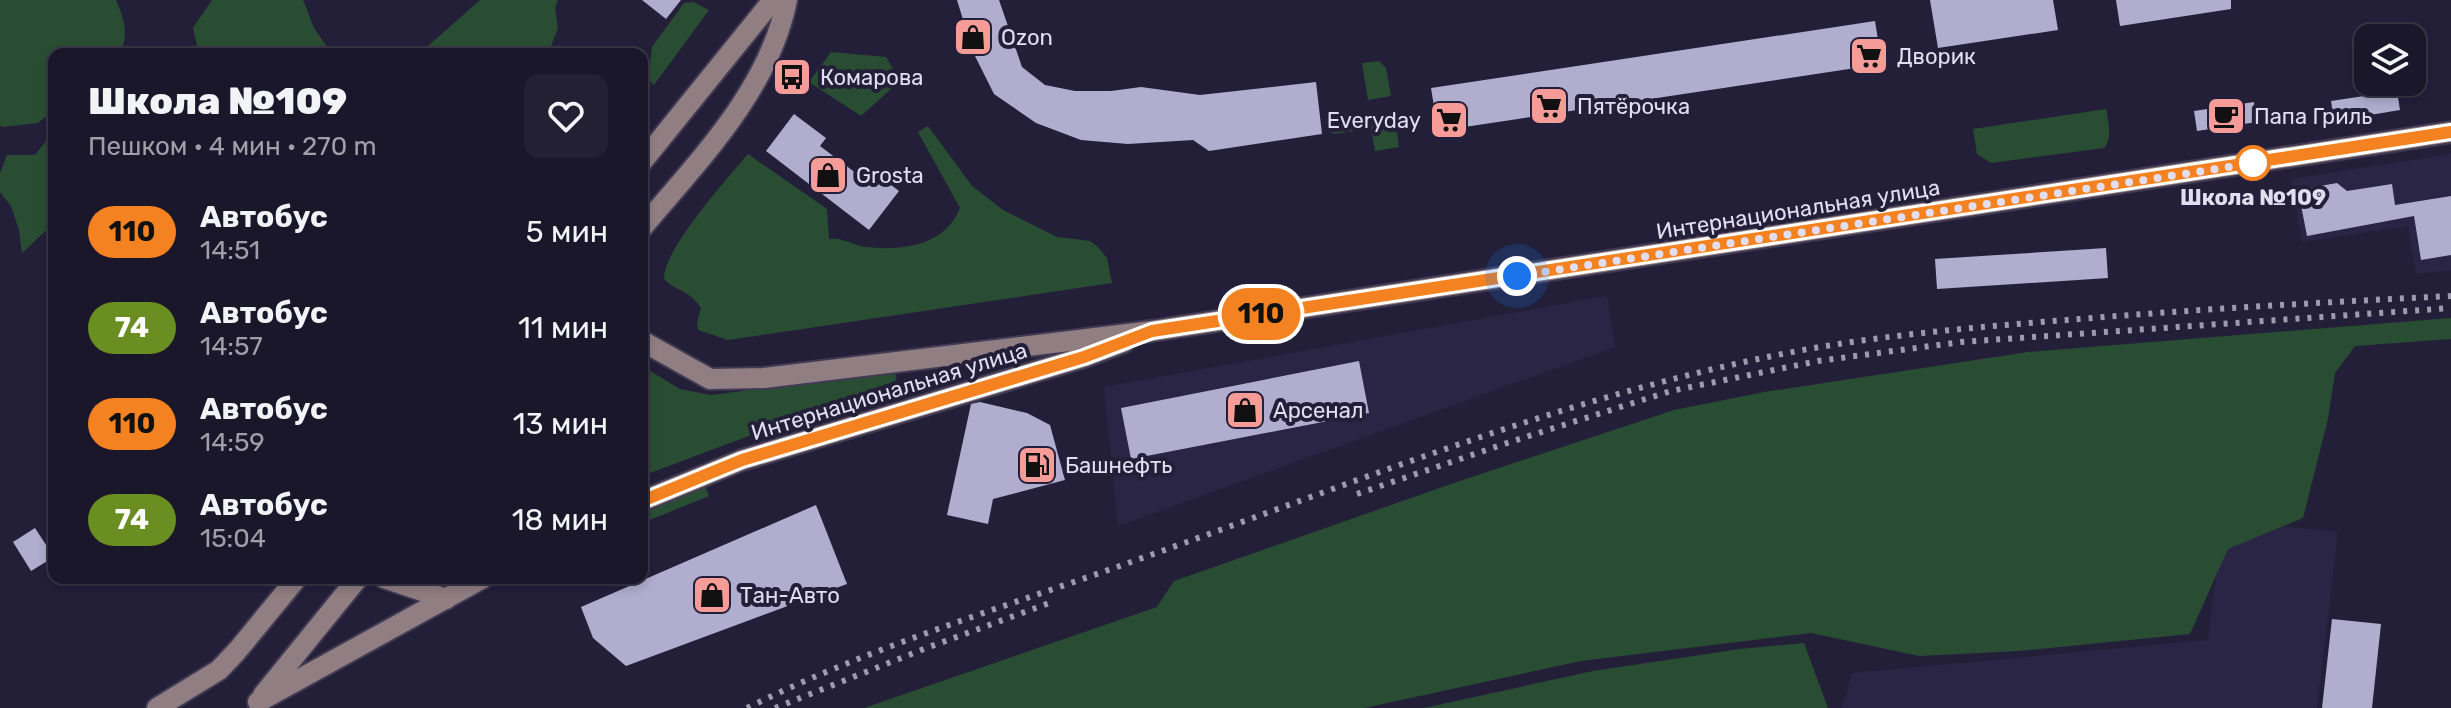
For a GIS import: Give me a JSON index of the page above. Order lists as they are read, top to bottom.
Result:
{
  "streets": {
    "main road": ["Интернациональная улица"]
  },
  "places": {
    "shop": [
      "Ozon",
      "Grosta",
      "Арсенал",
      "Тан-Авто"
    ],
    "supermarket": ["Дворик", "Пятёрочка", "Everyday"],
    "bus stop": ["Комарова"],
    "cafe": ["Папа Гриль"],
    "other": ["Школа №109"],
    "fuel station": ["Башнефть"]
  },
  "lines": ["bus line 110"],
  "page": {
    "on_map": "110",
    "heading": ["Школа №109", "Пешком · 4 мин · 270 m"],
    "list": [
      {
        "mark": "110",
        "name": "Автобус",
        "note": "14:51",
        "value": "5 мин"
      },
      {
        "mark": "74",
        "name": "Автобус",
        "note": "14:57",
        "value": "11 мин"
      },
      {
        "mark": "110",
        "name": "Автобус",
        "note": "14:59",
        "value": "13 мин"
      },
      {
        "mark": "74",
        "name": "Автобус",
        "note": "15:04",
        "value": "18 мин"
      }
    ]
  }
}
